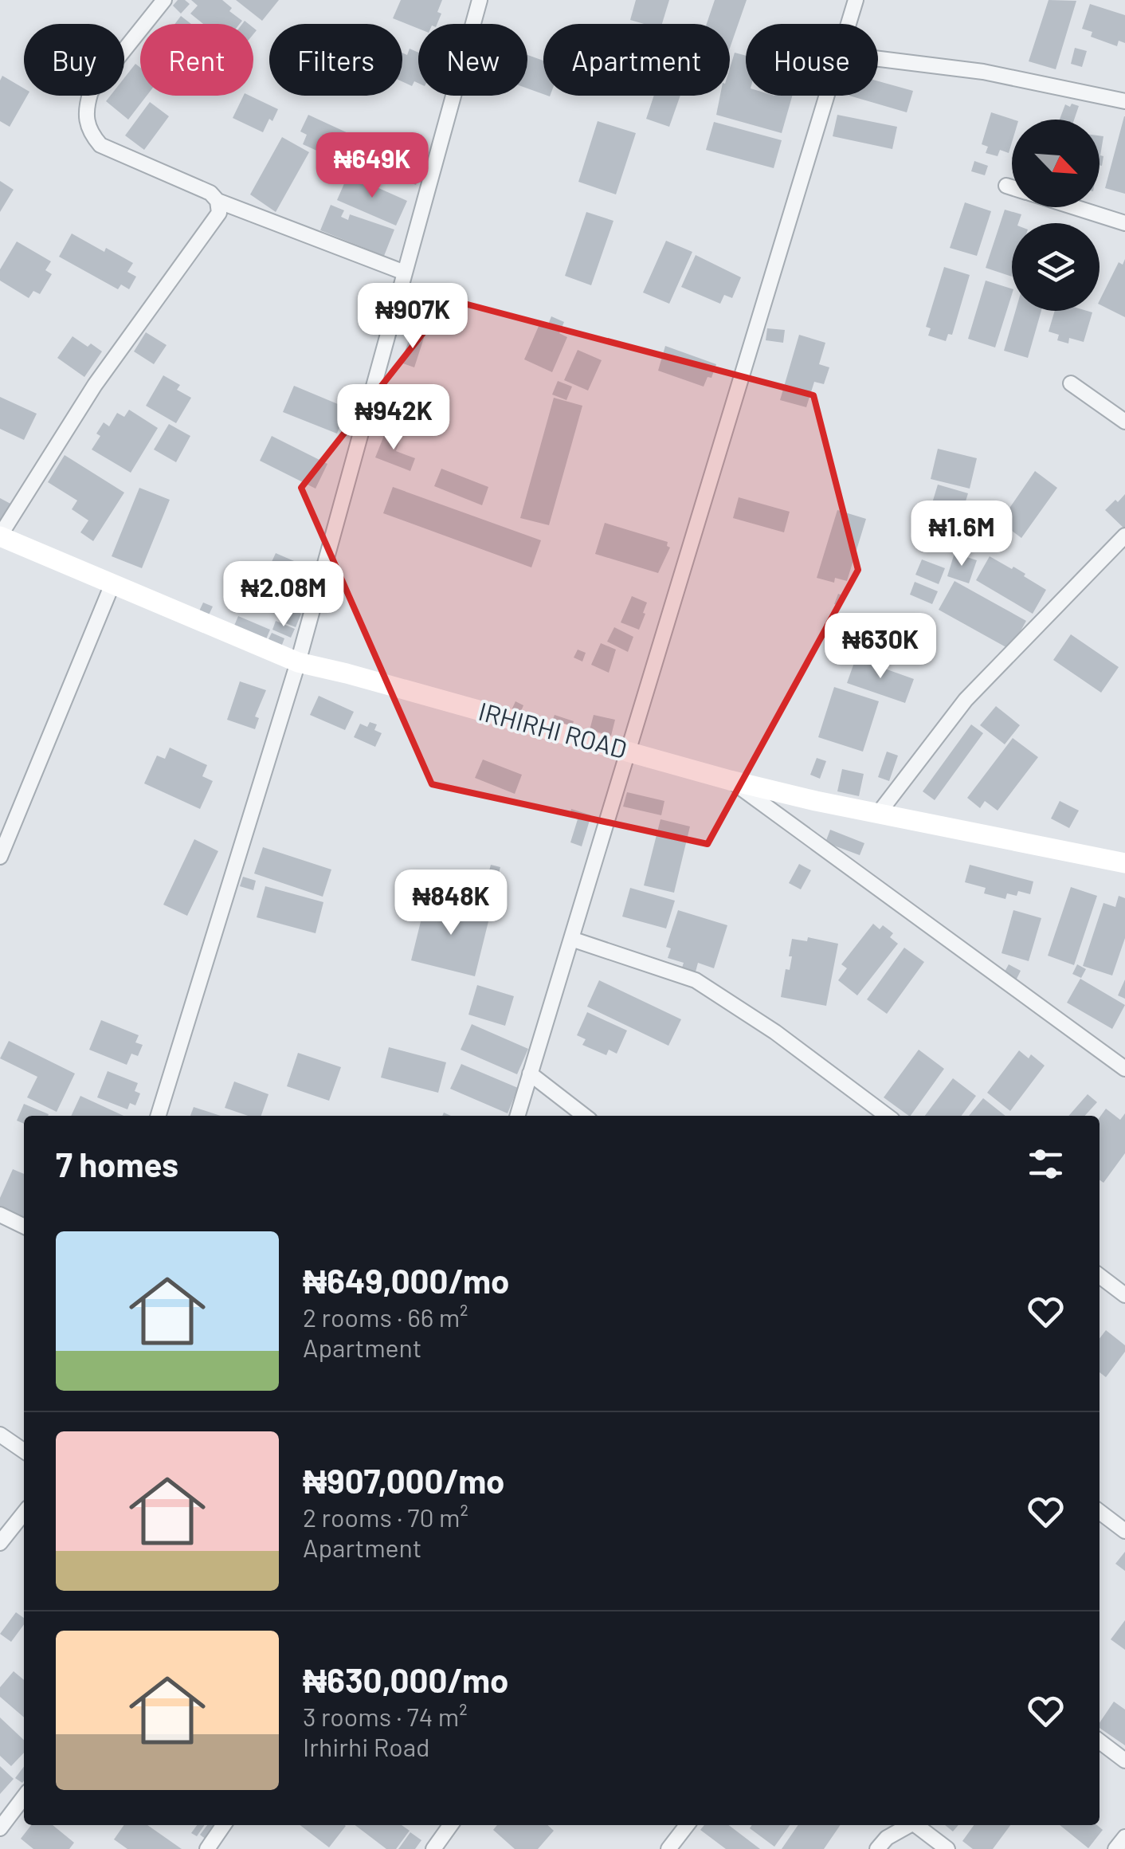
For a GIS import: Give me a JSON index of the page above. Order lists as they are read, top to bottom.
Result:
{
  "streets": {
    "street": ["IRHIRHI ROAD"]
  },
  "north": "bottom right",
  "page": {
    "chip": [
      "Buy",
      "Rent",
      "Filters",
      "New",
      "Apartment",
      "House"
    ],
    "price": [
      "₦649K",
      "₦907K",
      "₦942K",
      "₦1.6M",
      "₦2.08M",
      "₦630K",
      "₦848K"
    ],
    "heading": "7 homes",
    "list": [
      {
        "name": "₦649,000/mo",
        "note": "2 rooms · 66 m² · Apartment"
      },
      {
        "name": "₦907,000/mo",
        "note": "2 rooms · 70 m² · Apartment"
      },
      {
        "name": "₦630,000/mo",
        "note": "3 rooms · 74 m² · Irhirhi Road"
      }
    ]
  }
}
